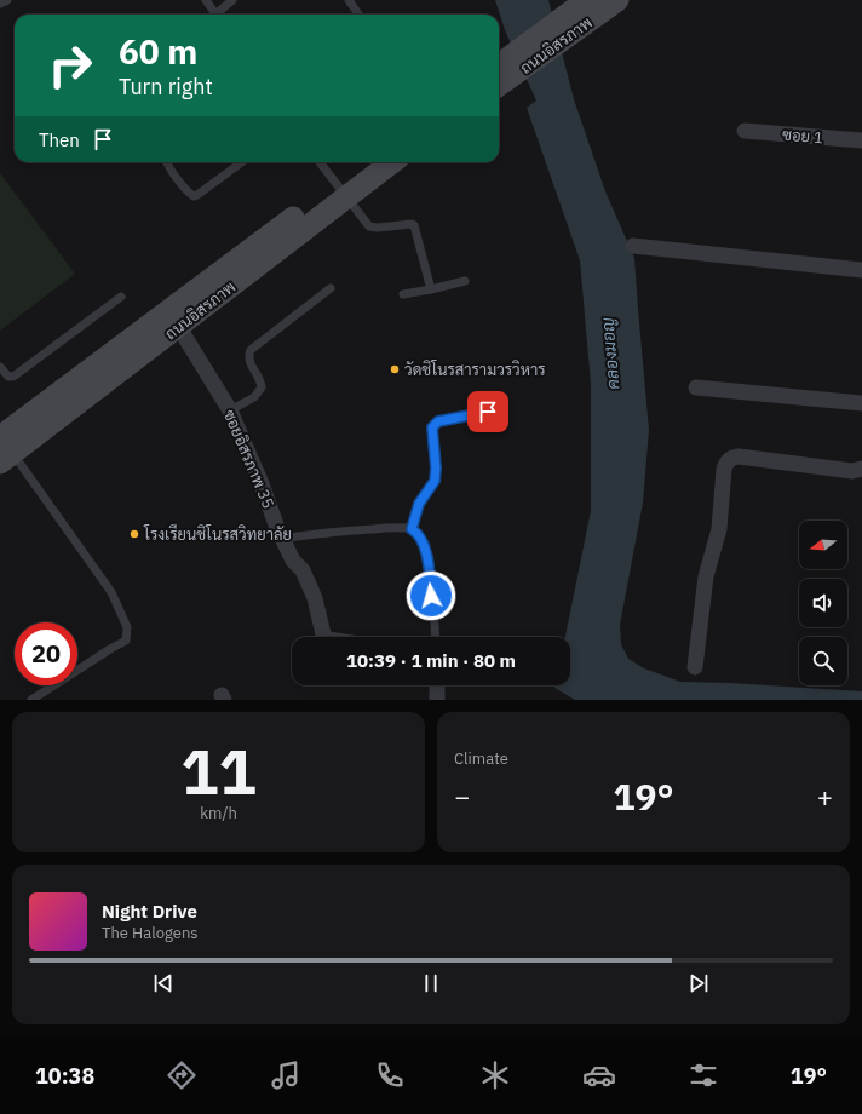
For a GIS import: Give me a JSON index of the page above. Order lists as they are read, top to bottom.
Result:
{
  "streets": {
    "main road": ["ถนนอิสรภาพ"],
    "street": ["ซอย 1", "ซอยอิสรภาพ 35"]
  },
  "crossings": [
    ["ถนนอิสรภาพ", "ซอยอิสรภาพ 35"]
  ],
  "water": ["คลองมอญ"],
  "places": ["วัดชิโนรสารามวรวิหาร", "โรงเรียนชิโนรสวิทยาลัย"],
  "north": "left",
  "page": {
    "turn": ["60 m", "Turn right"],
    "then": "Then",
    "limit": "20",
    "trip": "10:39 · 1 min · 80 m",
    "tile": [
      ["11", "km/h"],
      "Climate"
    ],
    "heat": ["−", "19°", "+"],
    "song": ["Night Drive", "The Halogens"],
    "tabs": ["10:38", "19°"]
  }
}
